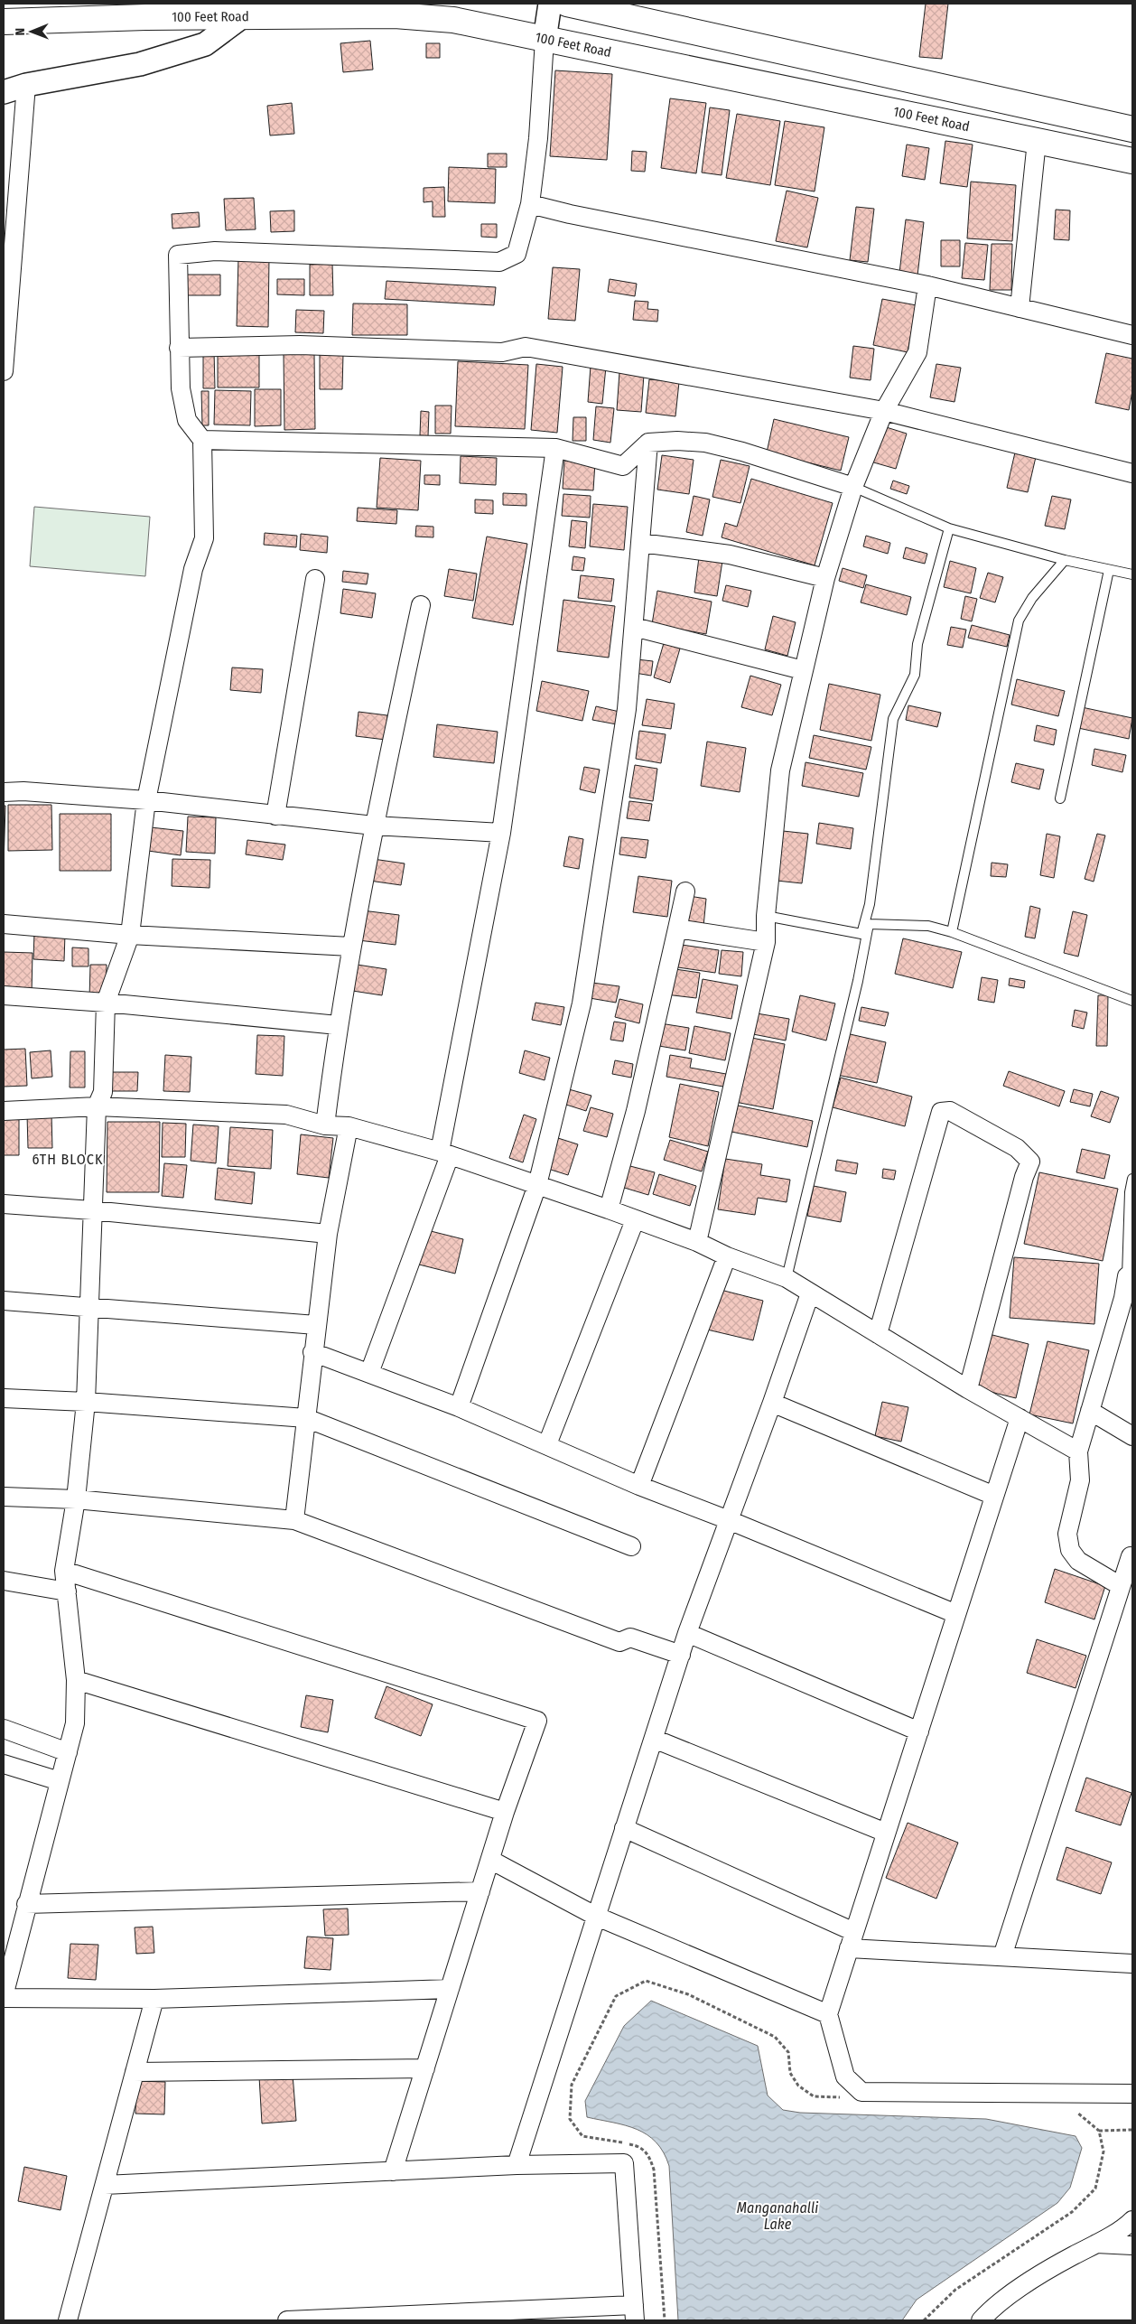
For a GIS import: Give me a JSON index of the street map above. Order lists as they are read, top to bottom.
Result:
{
  "streets": {
    "main road": ["100 Feet Road"]
  },
  "districts": ["6TH BLOCK"],
  "water": ["Manganahalli Lake"],
  "north": "left"
}
